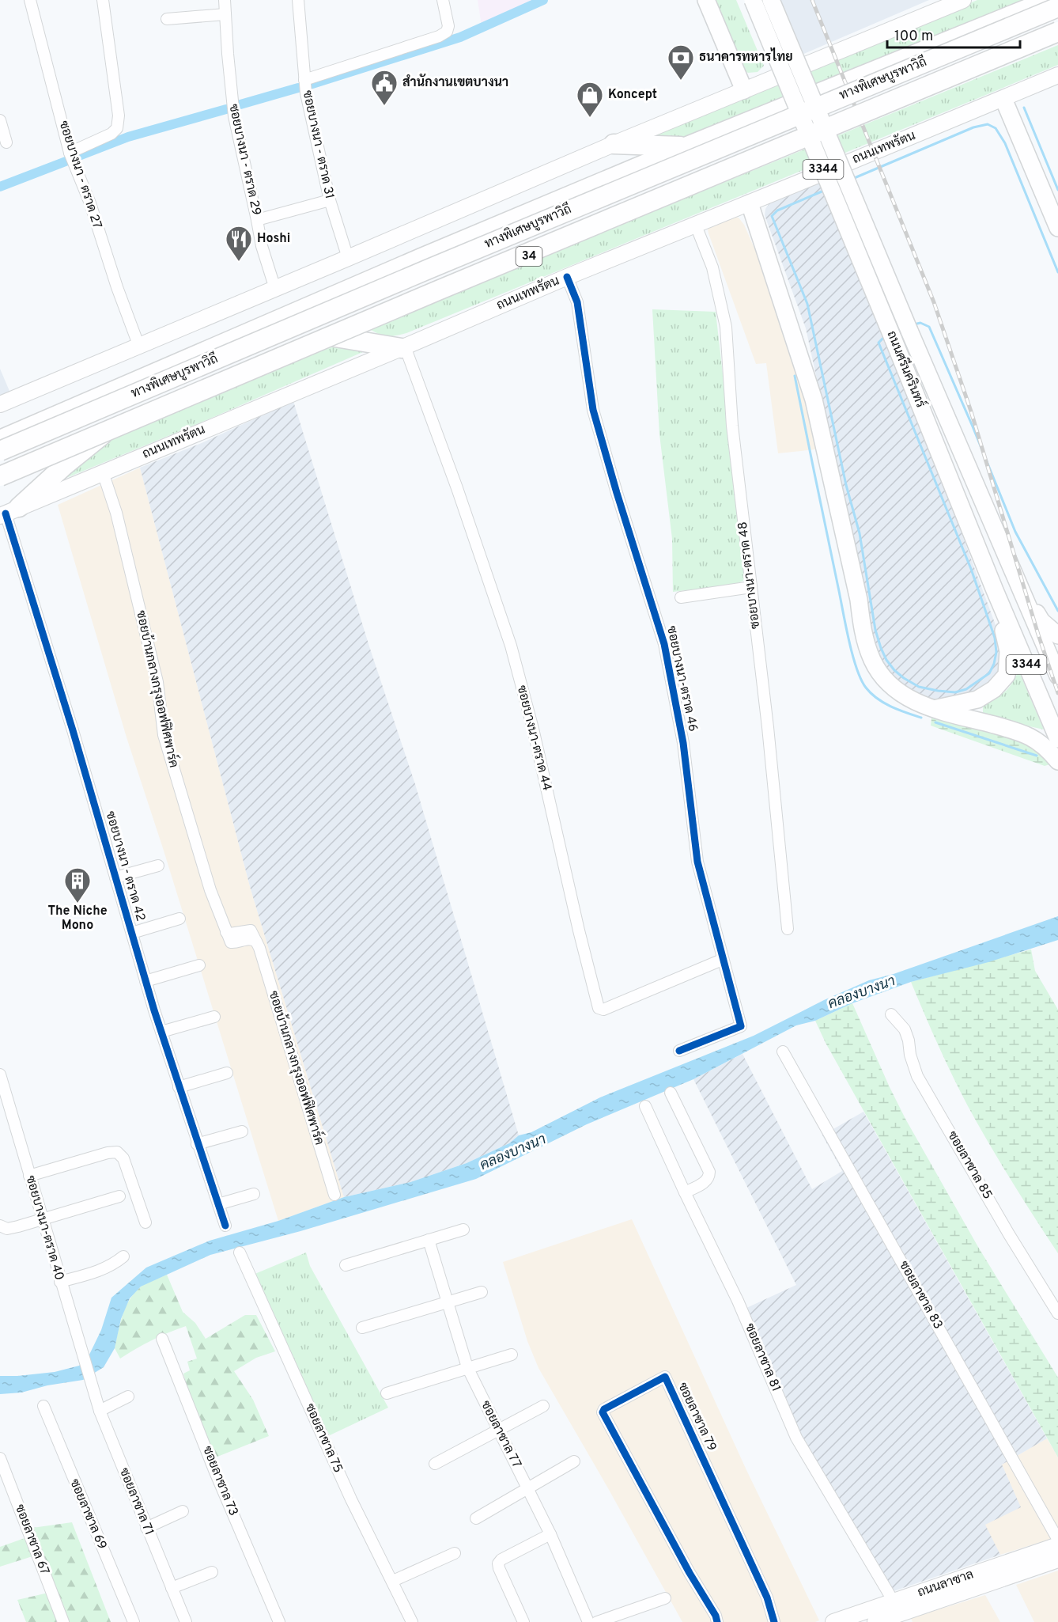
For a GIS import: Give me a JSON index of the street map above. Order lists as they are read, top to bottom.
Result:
{
  "streets": {
    "highway": ["ทางพิเศษบูรพาวิถี", "34"],
    "main road": [
      "ถนนเทพรัตน",
      "3344",
      "ถนนศรีนครินทร์",
      "ถนนลาซาล"
    ],
    "street": [
      "ซอยบางนา - ตราด 31",
      "ซอยบางนา - ตราด 29",
      "ซอยบางนา - ตราด 27",
      "ซอยบางนา-ตราด 48",
      "ซอยบางนา-ตราด 46",
      "ซอยบ้านกลางกรุงออฟฟิศพาร์ค",
      "ซอยบางนา-ตราด 44",
      "ซอยบางนา - ตราด 42",
      "ซอยลาซาล 85",
      "ซอยบางนา-ตราด 40",
      "ซอยลาซาล 83",
      "ซอยลาซาล 81",
      "ซอยลาซาล 79",
      "ซอยลาซาล 77",
      "ซอยลาซาล 75",
      "ซอยลาซาล 73",
      "ซอยลาซาล 71",
      "ซอยลาซาล 69",
      "ซอยลาซาล 67"
    ]
  },
  "crossings": [
    ["ถนนเทพรัตน", "ซอยบางนา-ตราด 48"],
    ["ถนนเทพรัตน", "ซอยบางนา-ตราด 46"],
    ["ถนนเทพรัตน", "ซอยบ้านกลางกรุงออฟฟิศพาร์ค"],
    ["ถนนเทพรัตน", "ซอยบางนา-ตราด 44"],
    ["ถนนเทพรัตน", "ซอยบางนา - ตราด 42"],
    ["ซอยบางนา-ตราด 46", "ซอยบางนา-ตราด 44"],
    ["ซอยบางนา-ตราด 40", "ซอยลาซาล 71"],
    ["ซอยลาซาล 81", "ถนนลาซาล"]
  ],
  "water": ["คลองบางนา"],
  "places": {
    "bank": ["ธนาคารทหารไทย"],
    "public building": ["สำนักงานเขตบางนา"],
    "shop": ["Koncept"],
    "restaurant": ["Hoshi"],
    "building": ["The Niche Mono"]
  },
  "scale_bar": "100 m"
}
